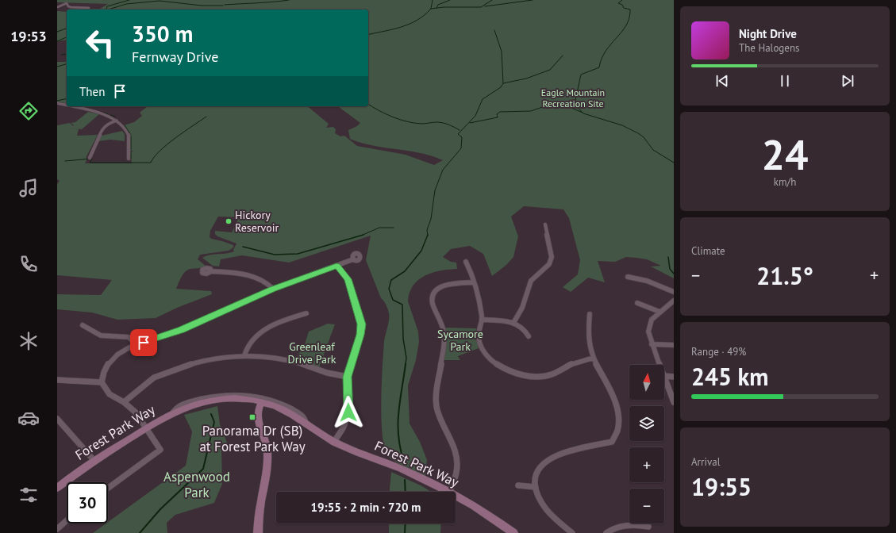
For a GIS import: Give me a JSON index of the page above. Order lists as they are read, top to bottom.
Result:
{
  "streets": {
    "street": ["Forest Park Way"]
  },
  "parks": [
    "Eagle Mountain Recreation Site",
    "Sycamore Park",
    "Greenleaf Drive Park",
    "Aspenwood Park"
  ],
  "places": {
    "other": ["Hickory Reservoir"],
    "transit": ["Panorama Dr (SB) at Forest Park Way"]
  },
  "north": "top",
  "page": {
    "tabs": "19:53",
    "turn": ["350 m", "Fernway Drive"],
    "song": ["Night Drive", "The Halogens"],
    "then": "Then",
    "tile": [
      ["24", "km/h"],
      "Climate",
      ["Range · 49%", "245 km"],
      ["Arrival", "19:55"]
    ],
    "heat": ["−", "21.5°", "+"],
    "map_buttons": ["+", "−"],
    "limit": "30",
    "trip": "19:55 · 2 min · 720 m"
  }
}
